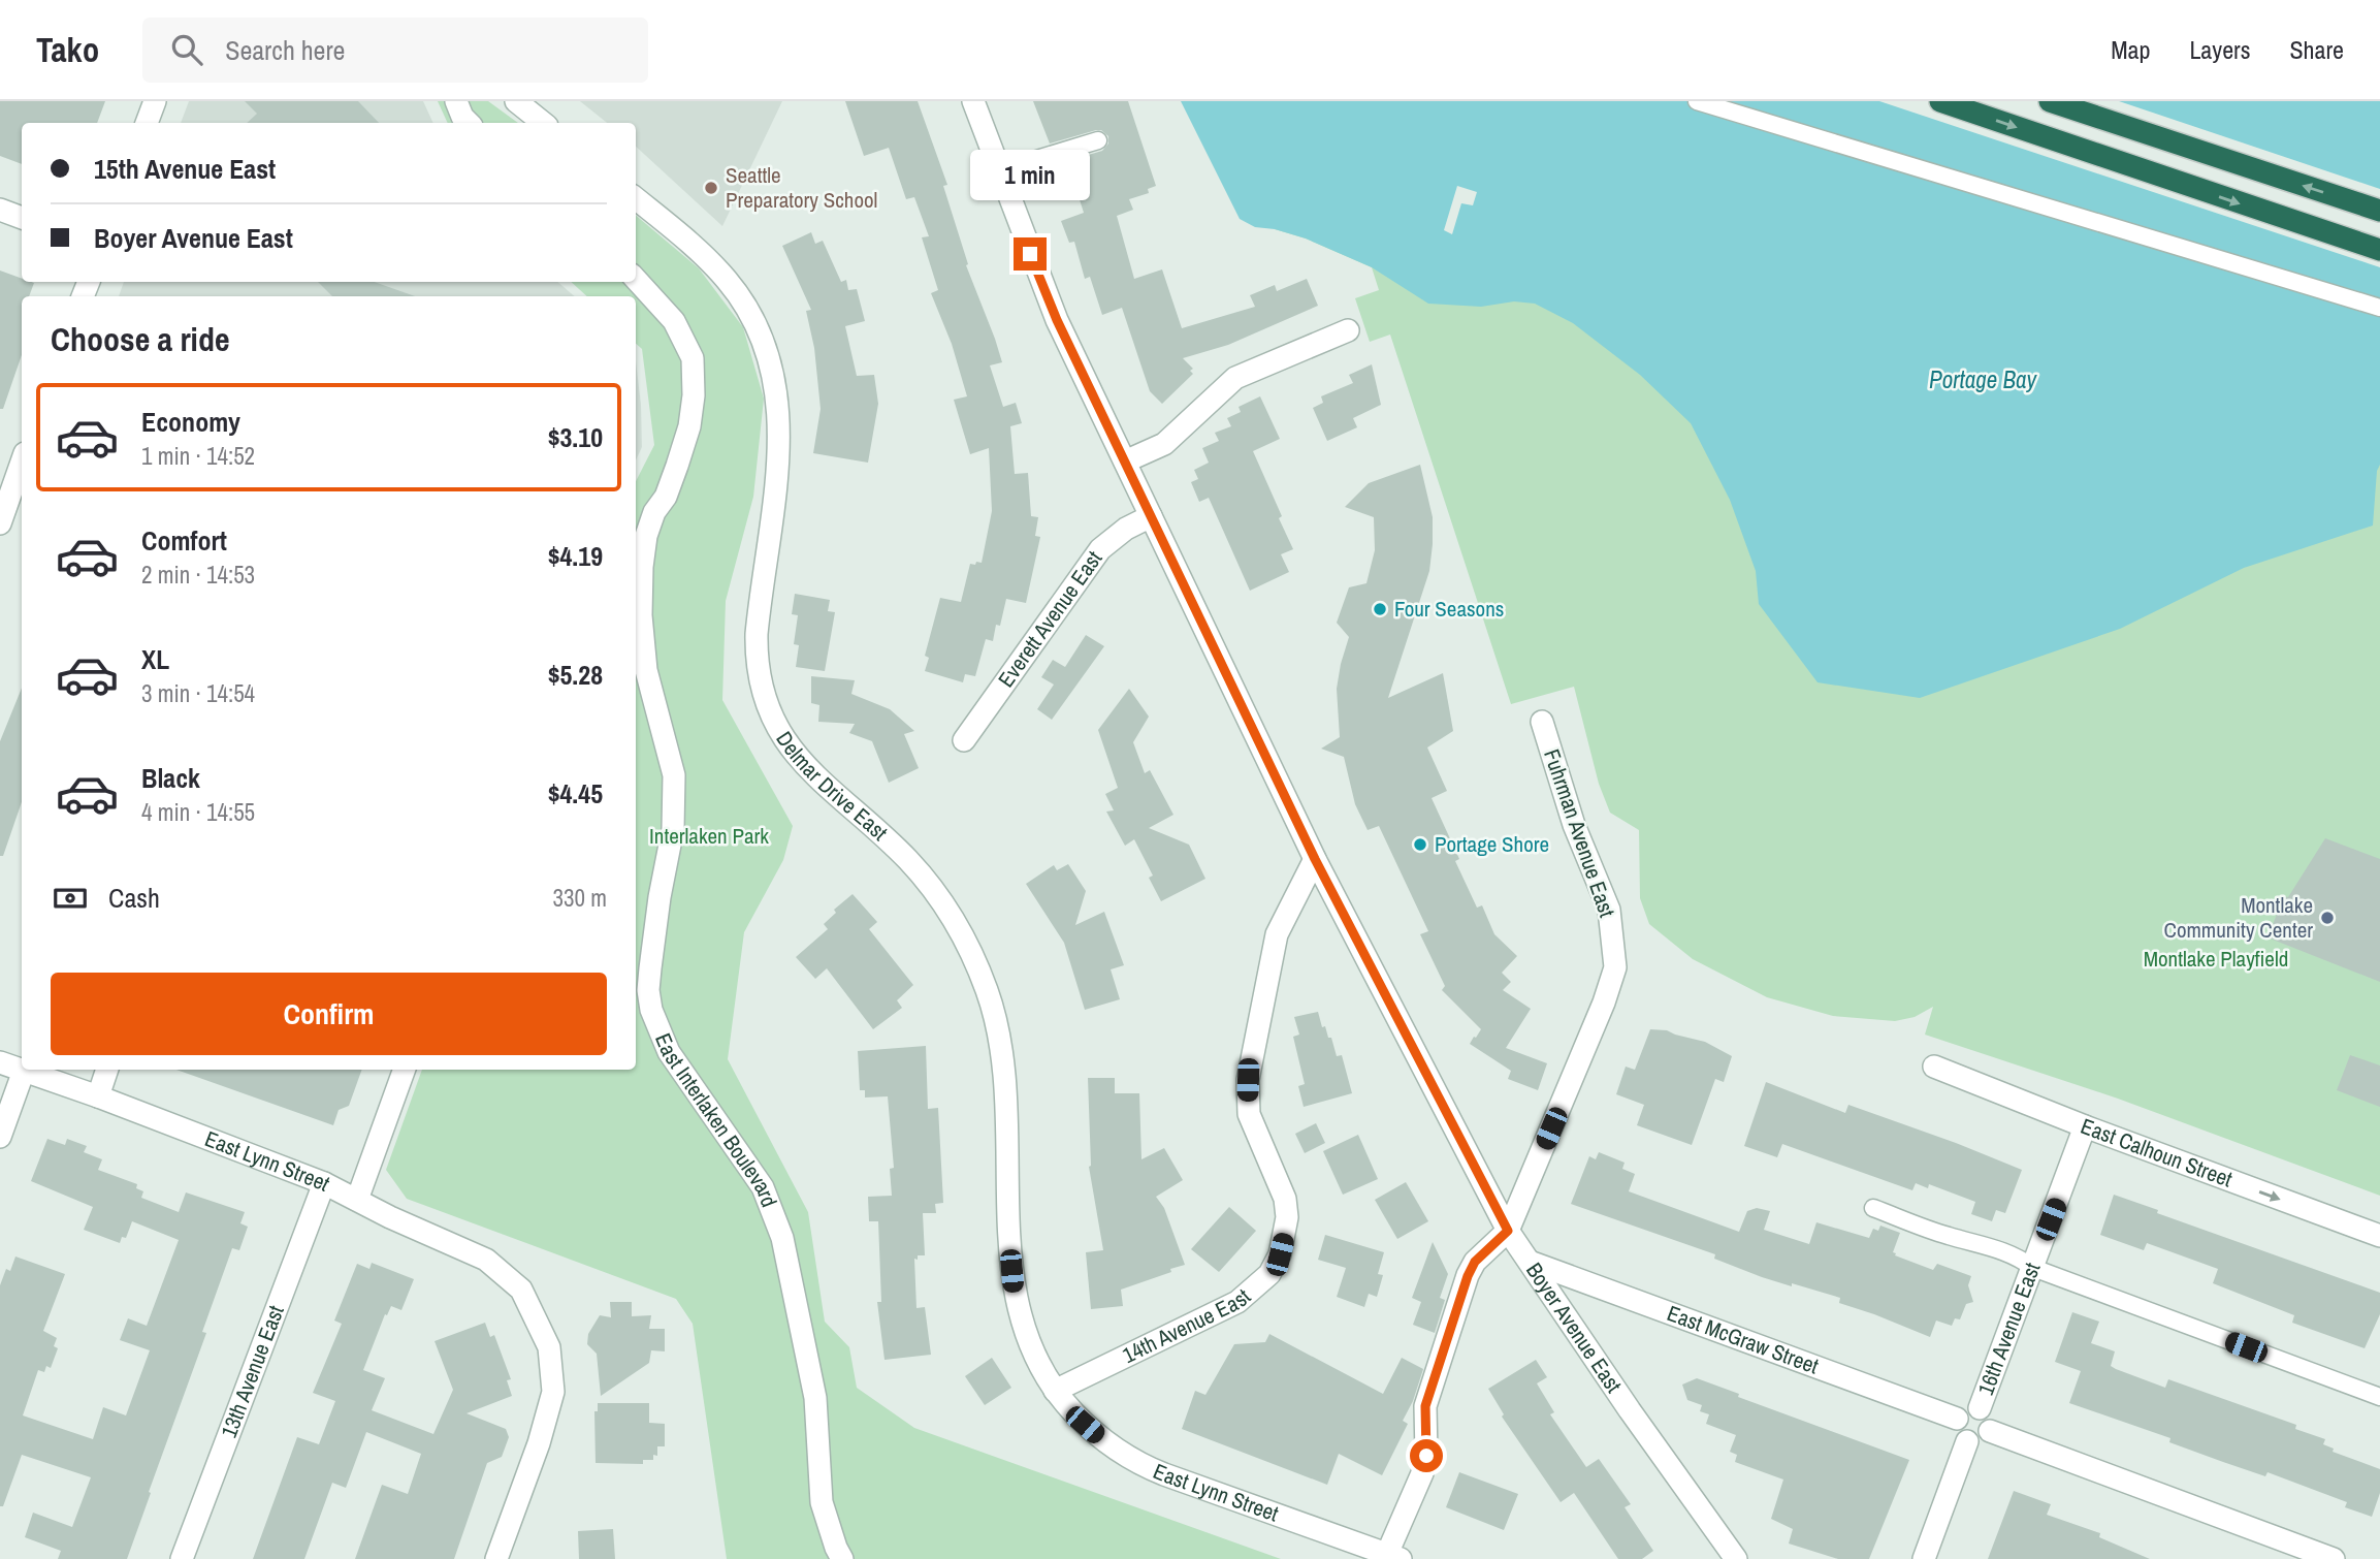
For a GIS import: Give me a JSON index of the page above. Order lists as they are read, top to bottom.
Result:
{
  "streets": {
    "street": [
      "Everett Avenue East",
      "Delmar Drive East",
      "Fuhrman Avenue East",
      "East Interlaken Boulevard",
      "East Calhoun Street",
      "East Lynn Street",
      "14th Avenue East",
      "Boyer Avenue East",
      "16th Avenue East",
      "East McGraw Street",
      "13th Avenue East"
    ]
  },
  "crossings": [
    ["Everett Avenue East", "Boyer Avenue East"],
    ["Delmar Drive East", "East Lynn Street"],
    ["Delmar Drive East", "14th Avenue East"],
    ["Fuhrman Avenue East", "Boyer Avenue East"],
    ["East Calhoun Street", "16th Avenue East"],
    ["East Lynn Street", "14th Avenue East"],
    ["East Lynn Street", "13th Avenue East"],
    ["14th Avenue East", "Boyer Avenue East"],
    ["Boyer Avenue East", "East McGraw Street"],
    ["16th Avenue East", "East McGraw Street"]
  ],
  "one_way": ["East Calhoun Street"],
  "water": ["Portage Bay"],
  "parks": ["Interlaken Park", "Montlake Playfield"],
  "places": [
    "Seattle Preparatory School",
    "Four Seasons",
    "Portage Shore",
    "Montlake Community Center"
  ],
  "page": {
    "header": "Tako",
    "search": "Search here",
    "nav": ["Map", "Layers", "Share"],
    "banner": ["15th Avenue East", "Boyer Avenue East"],
    "bubble": "1 min",
    "heading": "Choose a ride",
    "list": [
      {
        "name": "Economy",
        "note": "1 min · 14:52",
        "value": "$3.10"
      },
      {
        "name": "Comfort",
        "note": "2 min · 14:53",
        "value": "$4.19"
      },
      {
        "name": "XL",
        "note": "3 min · 14:54",
        "value": "$5.28"
      },
      {
        "name": "Black",
        "note": "4 min · 14:55",
        "value": "$4.45"
      }
    ],
    "pay": ["Cash", "330 m"],
    "buttons": "Confirm"
  }
}
